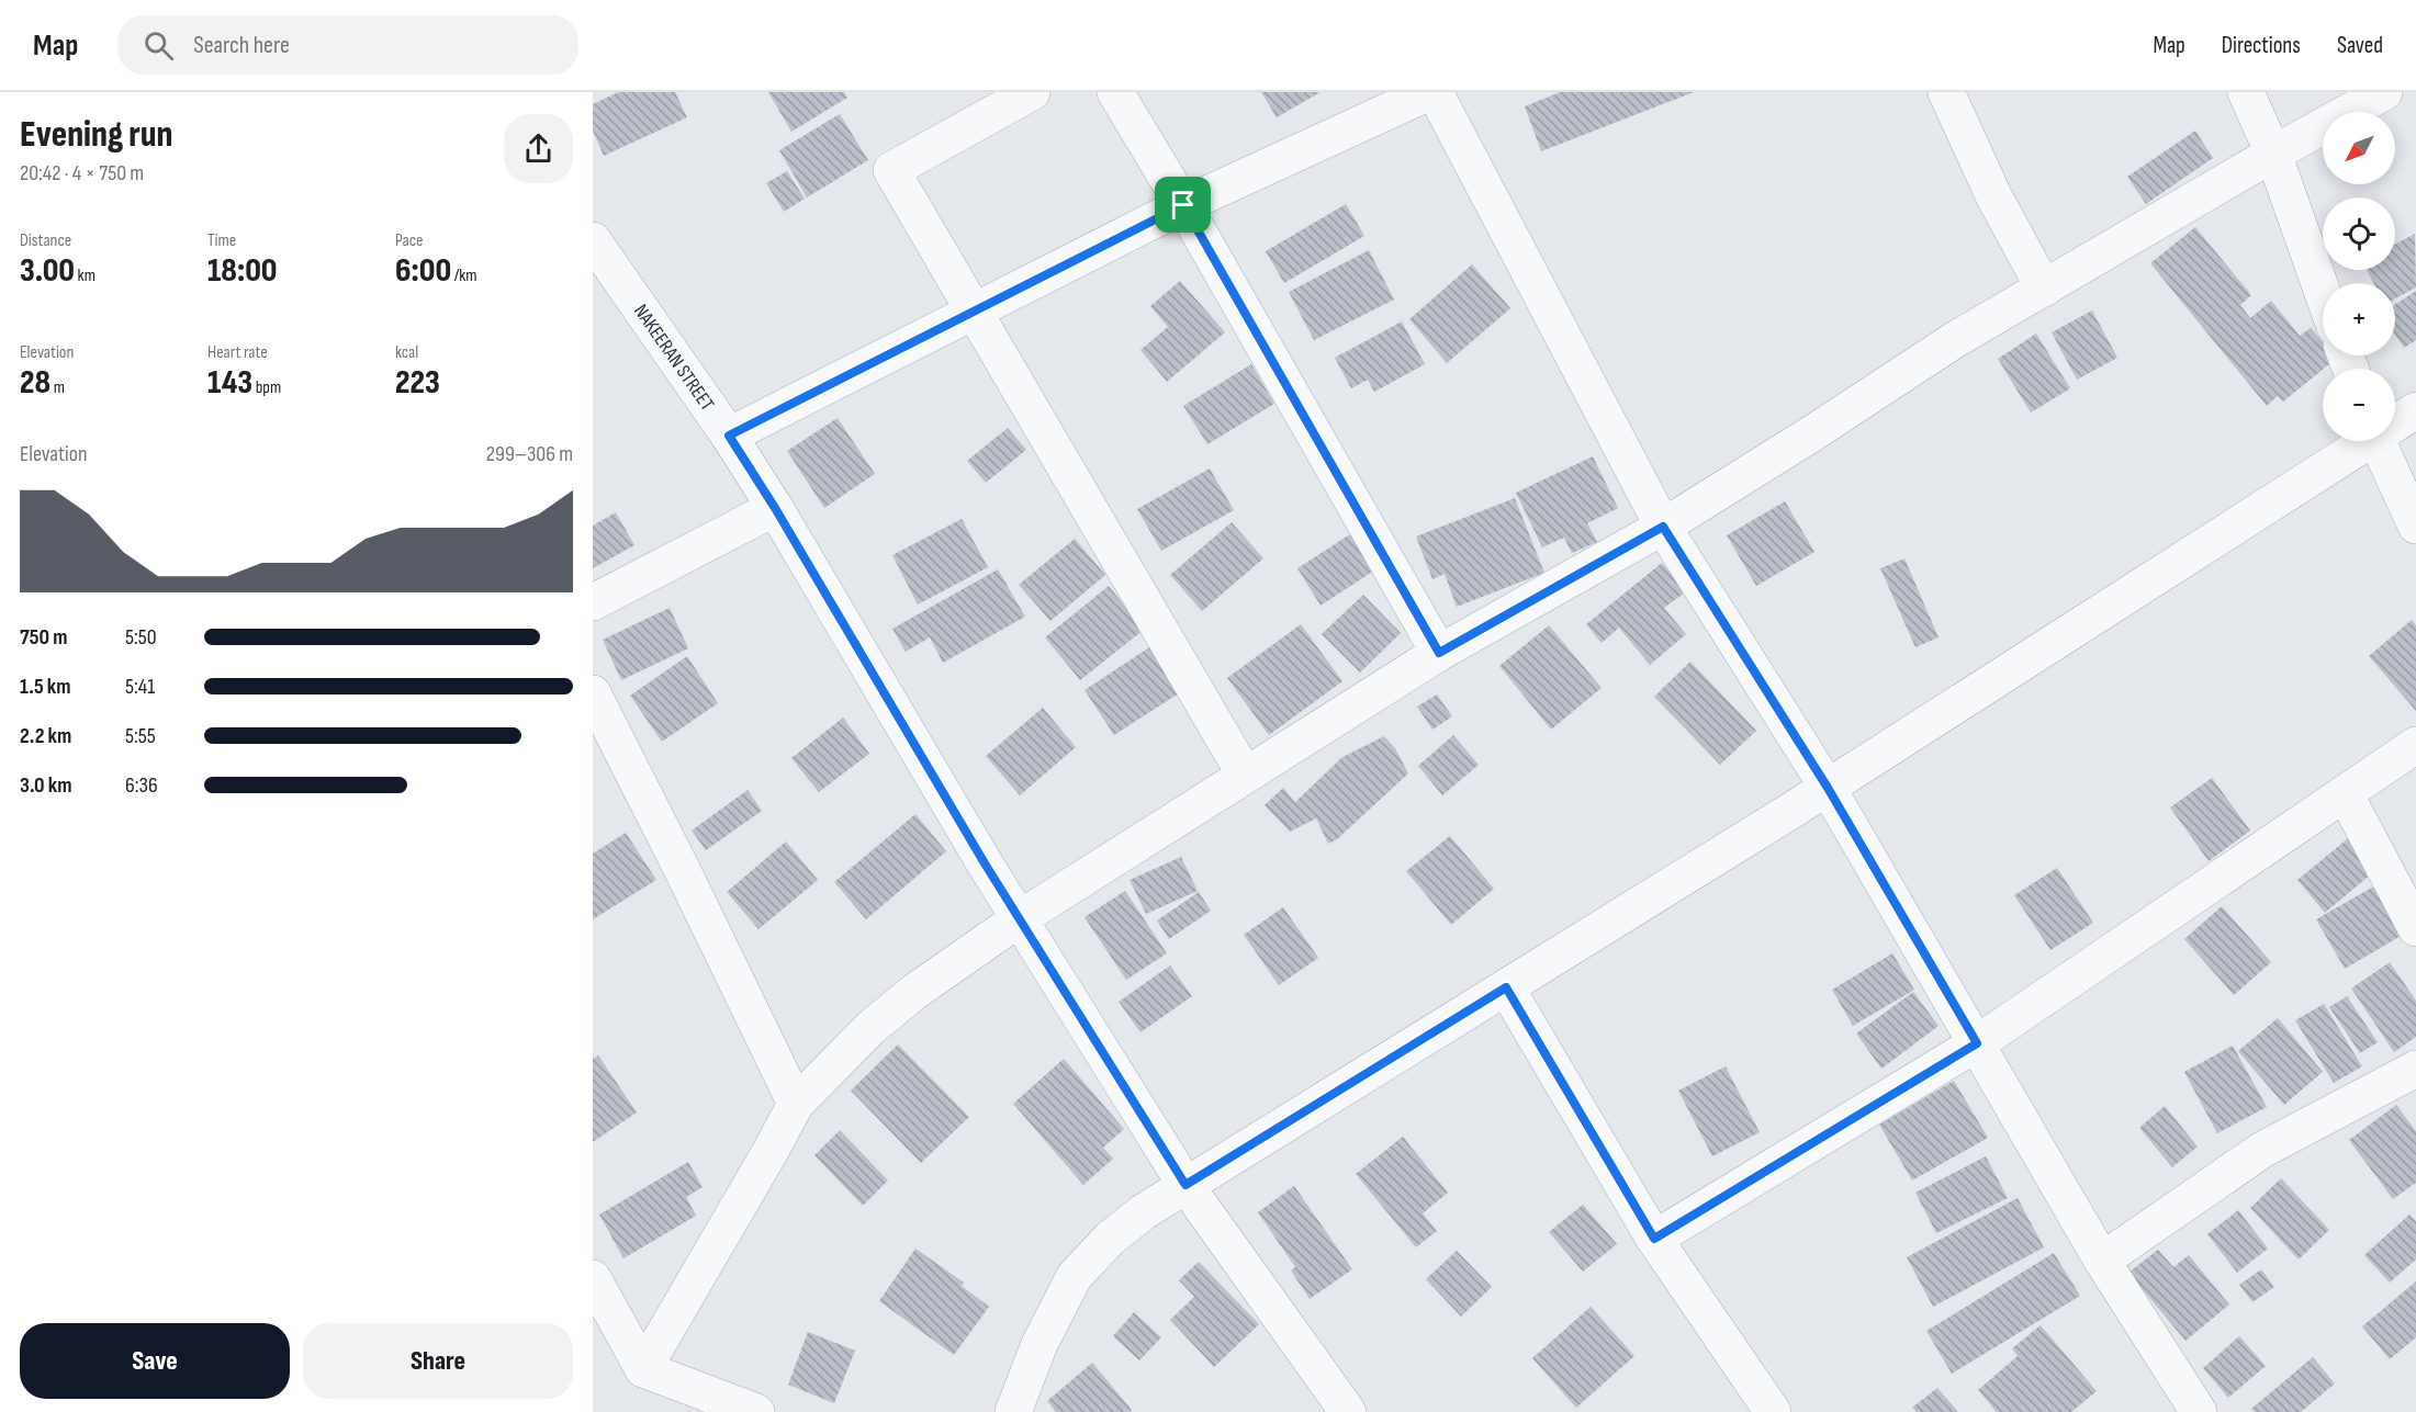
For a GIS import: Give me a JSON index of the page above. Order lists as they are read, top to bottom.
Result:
{
  "streets": {
    "street": ["NAKEERAN STREET"]
  },
  "north": "bottom left",
  "page": {
    "header": "Map",
    "search": "Search here",
    "nav": ["Map", "Directions", "Saved"],
    "heading": ["Evening run", "20:42 · 4 × 750 m"],
    "map_buttons": ["+", "−"],
    "stats": [
      ["Distance", "3.00 km"],
      ["Time", "18:00"],
      ["Pace", "6:00 /km"],
      ["Elevation", "28 m"],
      ["Heart rate", "143 bpm"],
      ["kcal", "223"]
    ],
    "chart": ["Elevation", "299–306 m"],
    "list": [
      {
        "name": "750 m",
        "note": "5:50"
      },
      {
        "name": "1.5 km",
        "note": "5:41"
      },
      {
        "name": "2.2 km",
        "note": "5:55"
      },
      {
        "name": "3.0 km",
        "note": "6:36"
      }
    ],
    "buttons": ["Save", "Share"]
  }
}
